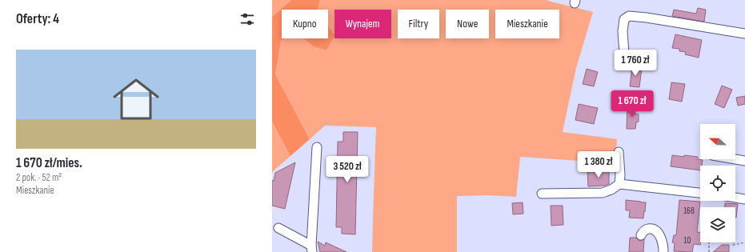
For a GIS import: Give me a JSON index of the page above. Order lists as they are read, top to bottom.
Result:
{
  "house_numbers": ["168", "10"],
  "north": "left",
  "page": {
    "heading": "Oferty: 4",
    "chip": [
      "Kupno",
      "Wynajem",
      "Filtry",
      "Nowe",
      "Mieszkanie"
    ],
    "list": [
      {
        "name": "1 670 zł/mies.",
        "note": "2 pok. · 52 m² · Mieszkanie"
      }
    ],
    "price": [
      "1 760 zł",
      "1 670 zł",
      "1 380 zł",
      "3 520 zł"
    ]
  }
}
